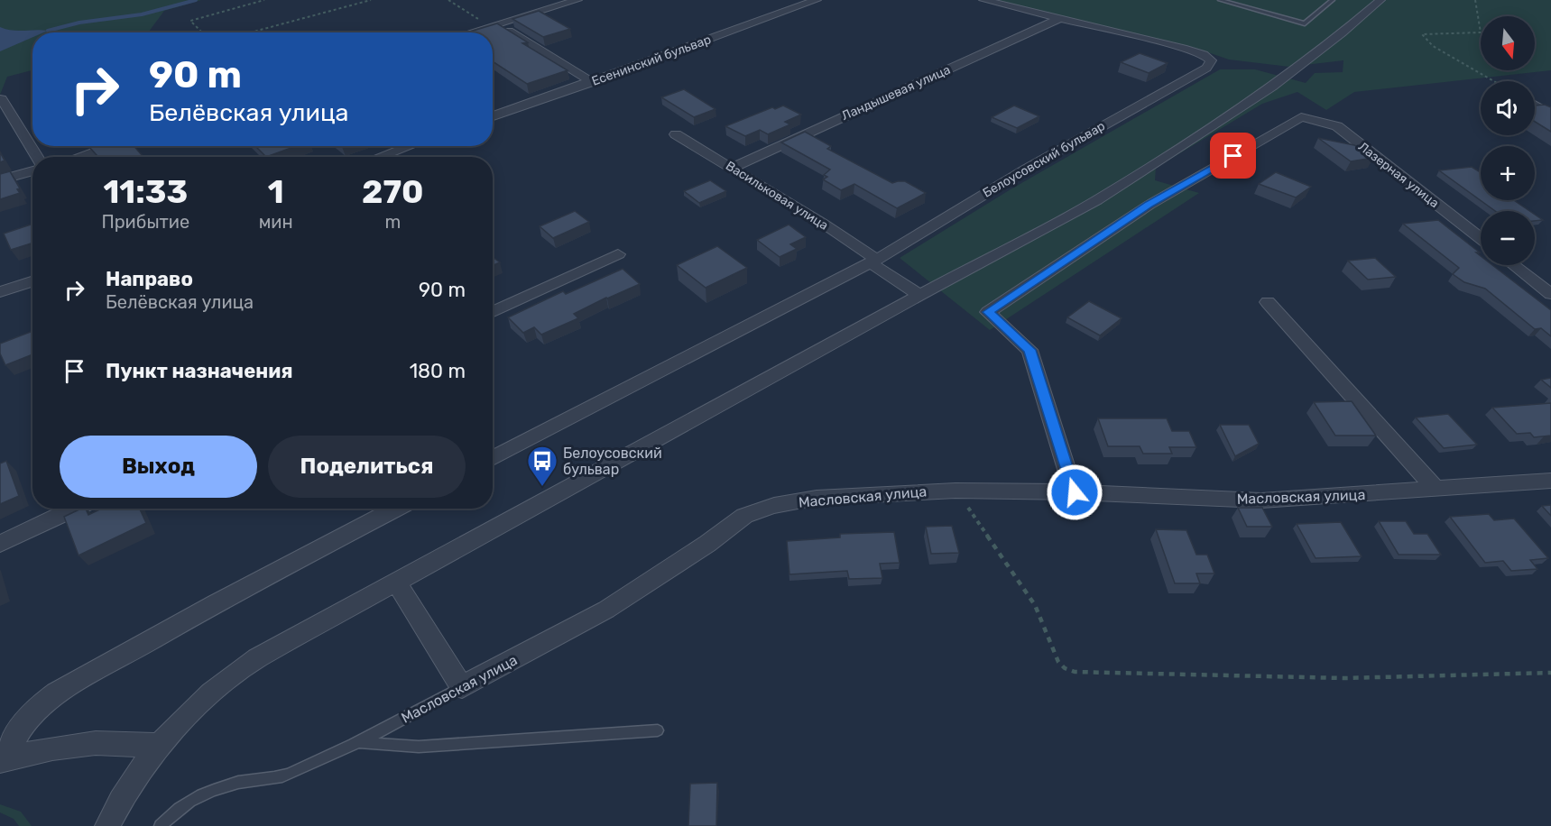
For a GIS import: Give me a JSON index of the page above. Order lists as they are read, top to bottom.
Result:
{
  "streets": {
    "street": [
      "Есенинский бульвар",
      "Ландышевая улица",
      "Белоусовский бульвар",
      "Лазерная улица",
      "Васильковая улица",
      "Масловская улица"
    ]
  },
  "crossings": [
    ["Ландышевая улица", "Белоусовский бульвар"],
    ["Ландышевая улица", "Васильковая улица"],
    ["Белоусовский бульвар", "Васильковая улица"],
    ["Лазерная улица", "Масловская улица"]
  ],
  "places": {
    "bus stop": ["Белоусовский бульвар"]
  },
  "north": "bottom",
  "page": {
    "map_buttons": ["+", "−"],
    "turn": ["90 m", "Белёвская улица"],
    "eta": [
      "11:33",
      "Прибытие",
      "1",
      "мин",
      "270",
      "m"
    ],
    "list": [
      {
        "name": "Направо",
        "note": "Белёвская улица",
        "value": "90 m"
      },
      {
        "name": "Пункт назначения",
        "value": "180 m"
      }
    ],
    "buttons": ["Выход", "Поделиться"]
  }
}
